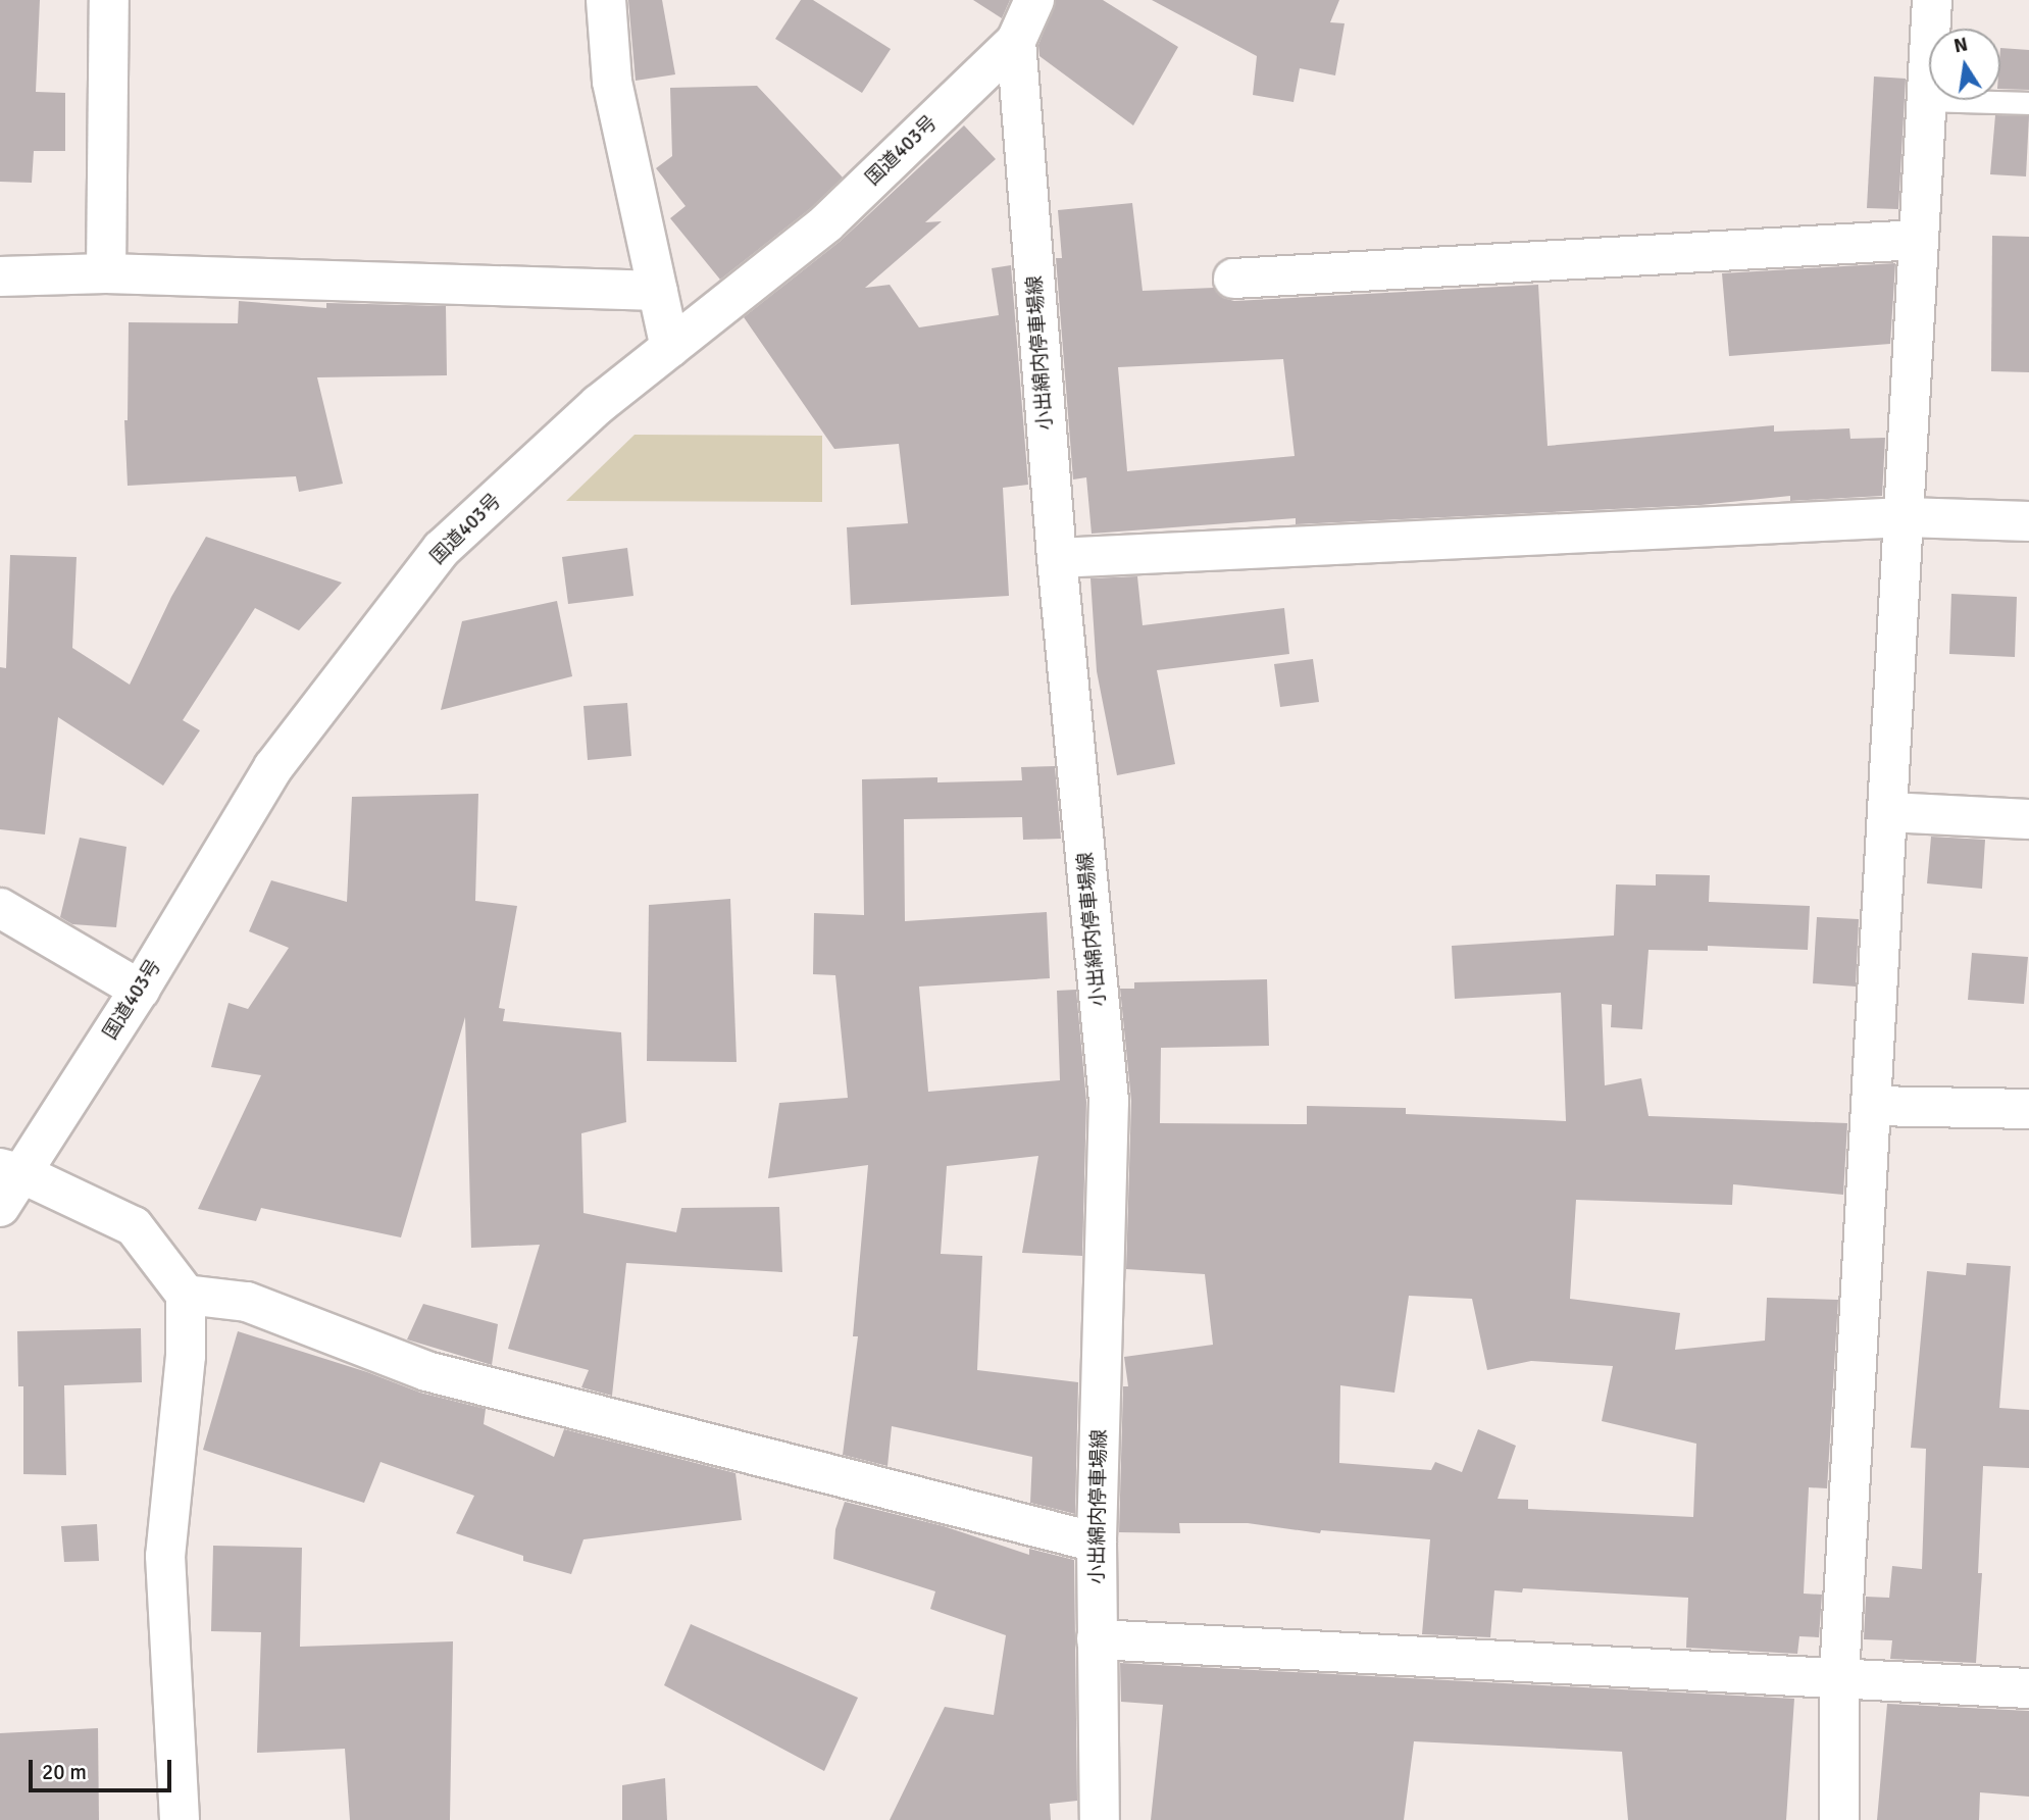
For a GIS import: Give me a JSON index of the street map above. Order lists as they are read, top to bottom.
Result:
{
  "streets": {
    "main road": ["国道403号", "小出綿内停車場線"]
  },
  "crossings": [
    ["国道403号", "小出綿内停車場線"]
  ],
  "scale_bar": "20 m",
  "north": "top"
}
